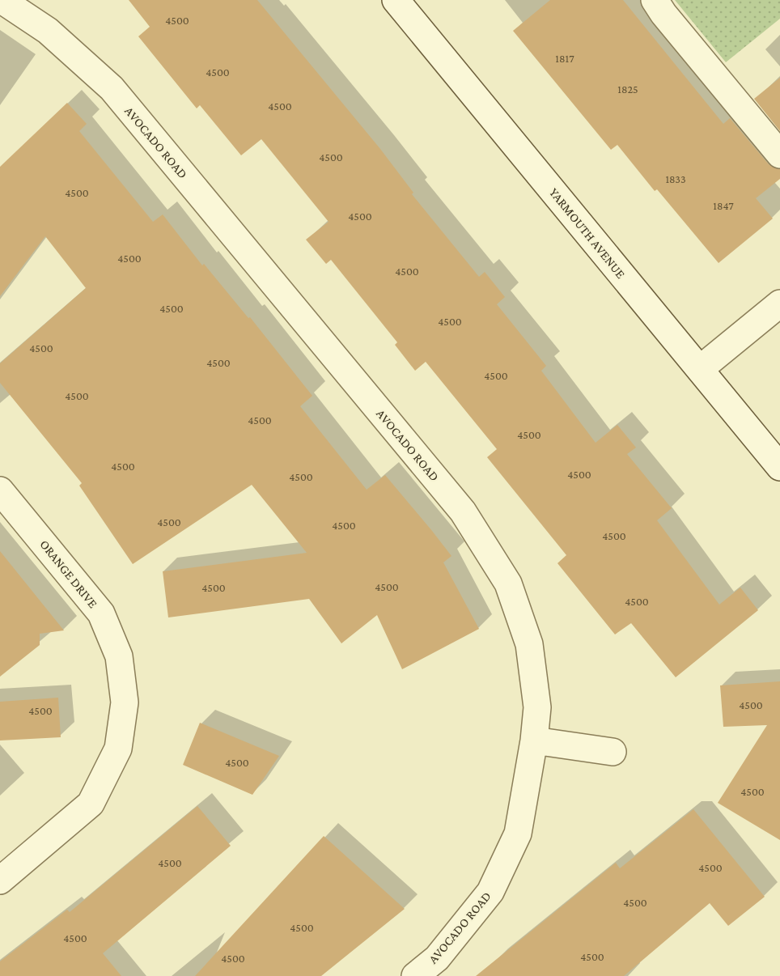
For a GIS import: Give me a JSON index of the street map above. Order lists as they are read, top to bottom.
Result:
{
  "streets": {
    "street": ["AVOCADO ROAD", "YARMOUTH AVENUE", "ORANGE DRIVE"]
  },
  "house_numbers": [
    "4500",
    "1817",
    "4500",
    "1825",
    "4500",
    "4500",
    "1833",
    "4500",
    "1847",
    "4500",
    "4500",
    "4500",
    "4500",
    "4500",
    "4500",
    "4500",
    "4500",
    "4500",
    "4500",
    "4500",
    "4500",
    "4500",
    "4500",
    "4500",
    "4500",
    "4500",
    "4500",
    "4500",
    "4500",
    "4500",
    "4500",
    "4500",
    "4500",
    "4500",
    "4500",
    "4500",
    "4500",
    "4500",
    "4500",
    "4500"
  ]
}
